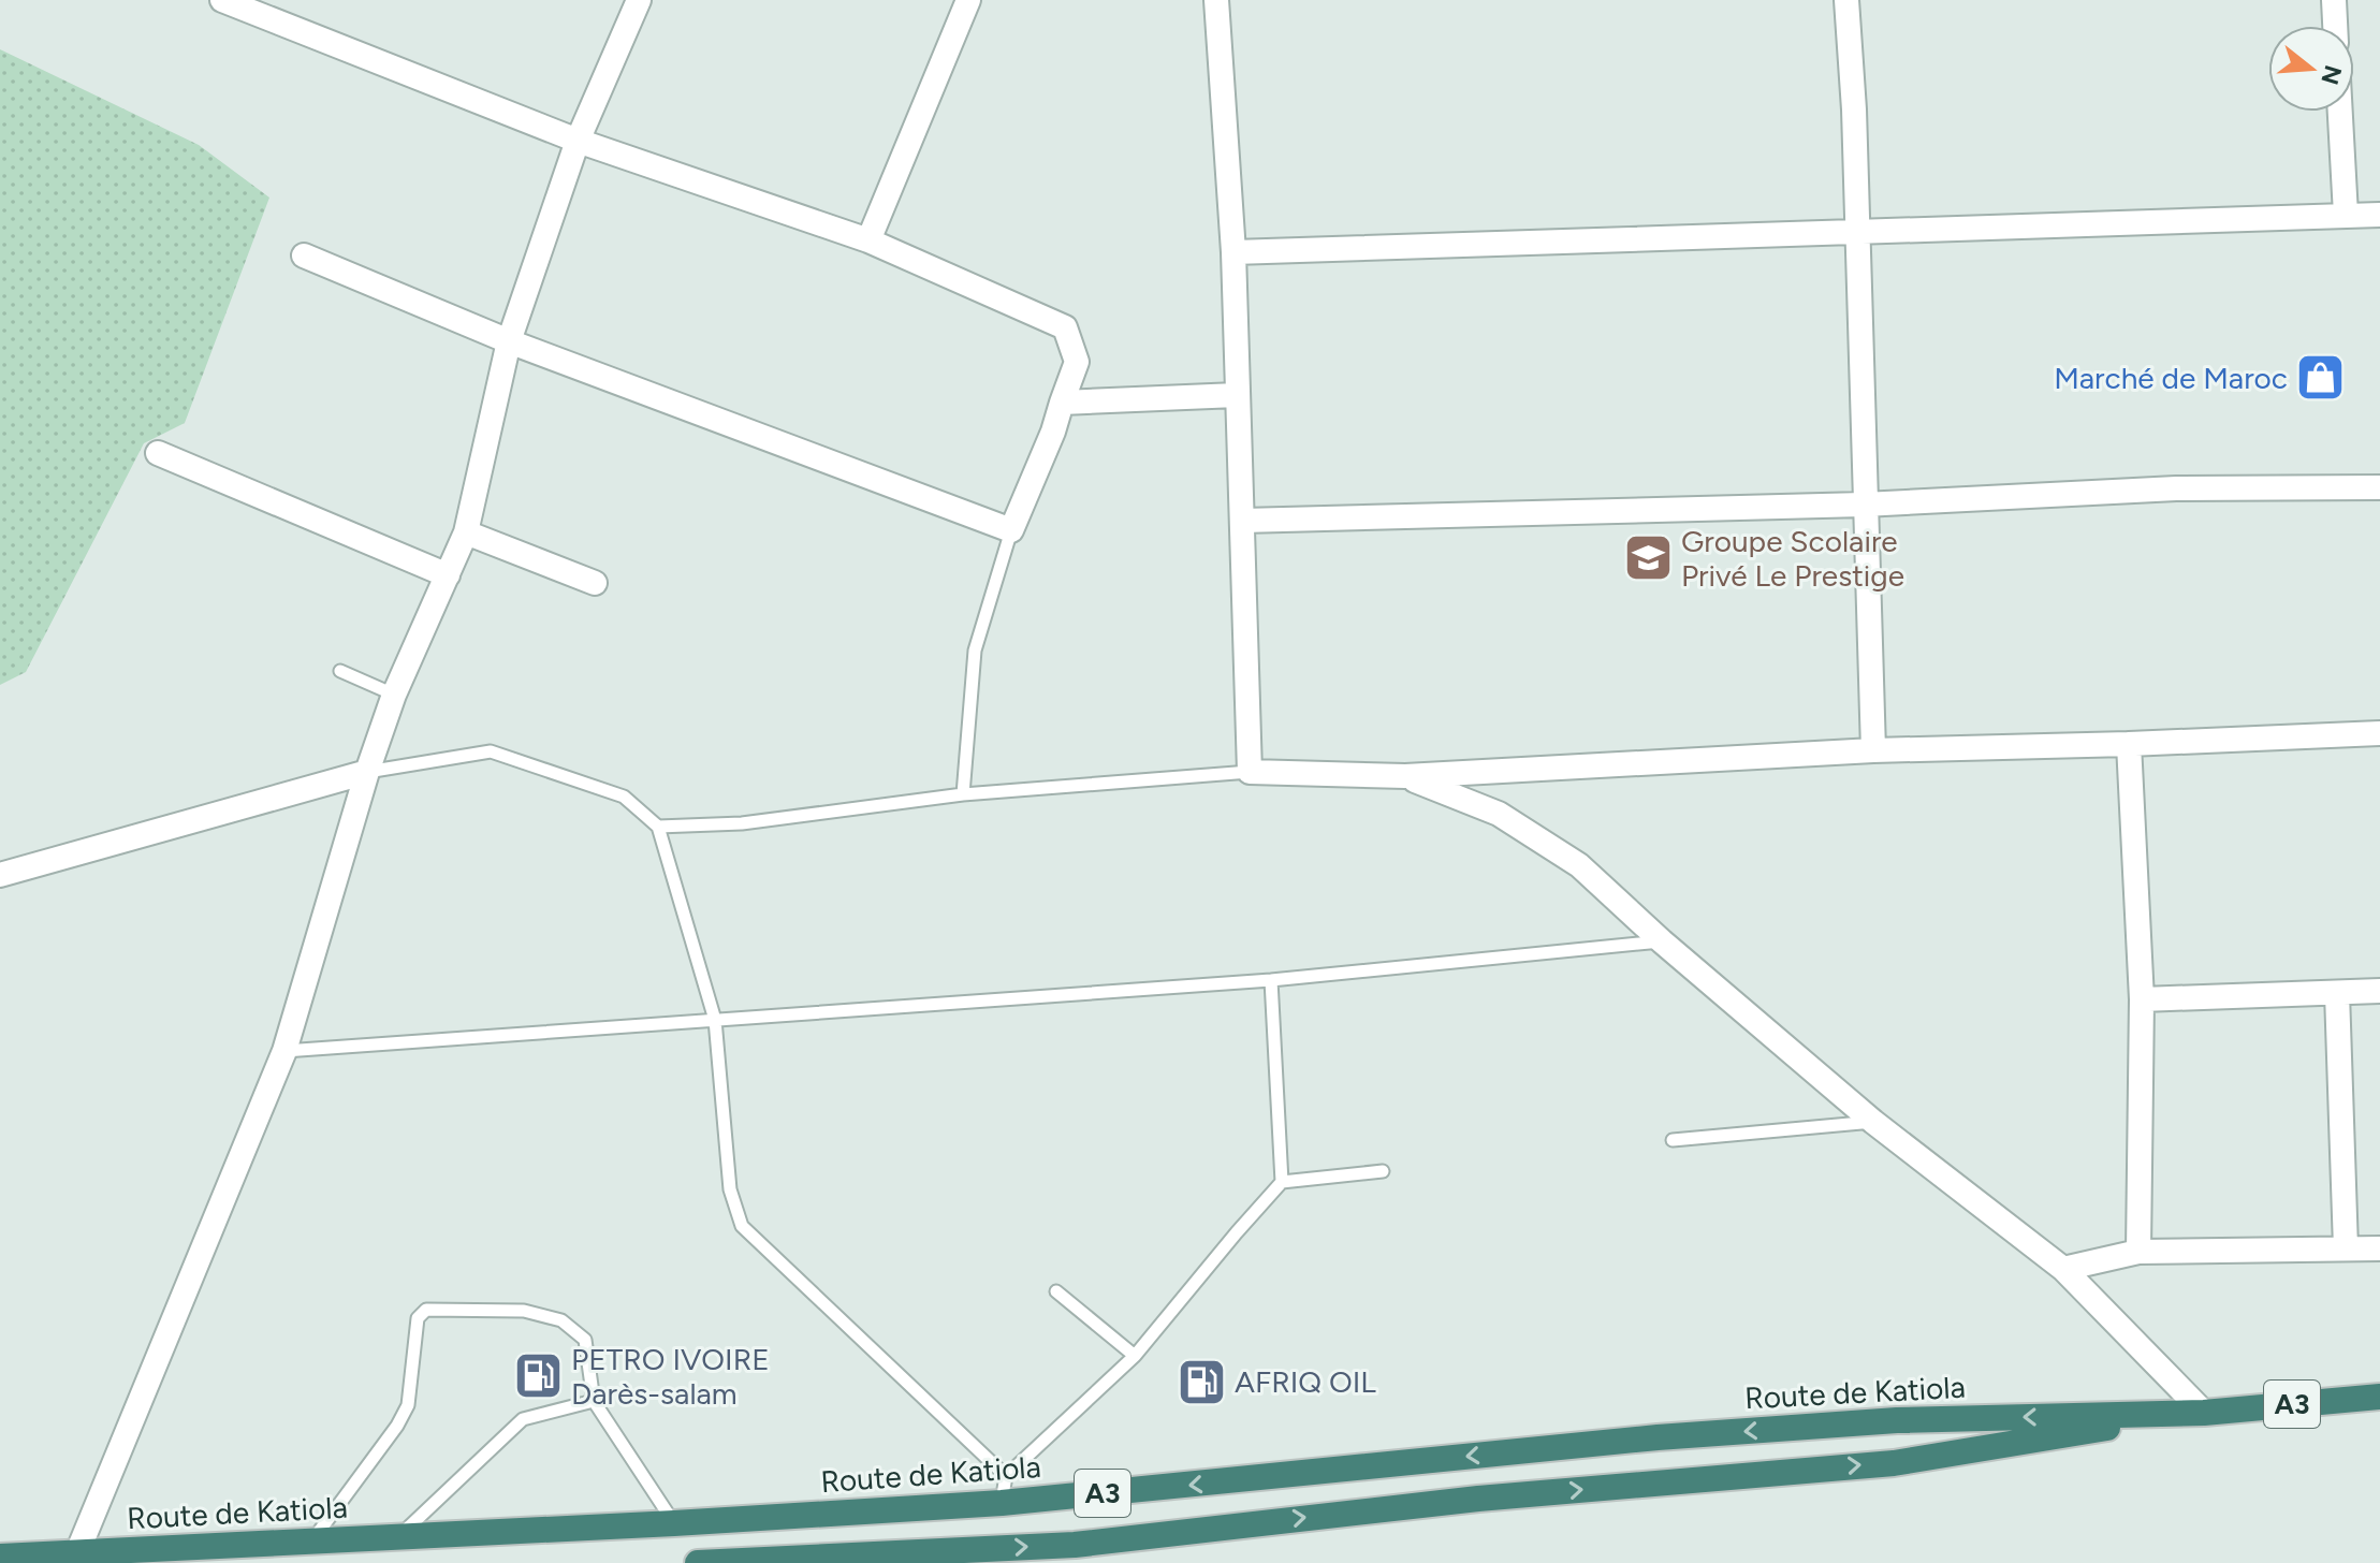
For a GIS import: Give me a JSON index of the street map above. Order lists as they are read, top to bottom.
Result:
{
  "streets": {
    "highway": ["Route de Katiola", "A3"]
  },
  "crossings": [
    ["Route de Katiola", "A3"]
  ],
  "places": {
    "shop": ["Marché de Maroc"],
    "school or university": ["Groupe Scolaire Privé Le Prestige"],
    "fuel station": ["PETRO IVOIRE Darès-salam", "AFRIQ OIL"]
  },
  "north": "right"
}
